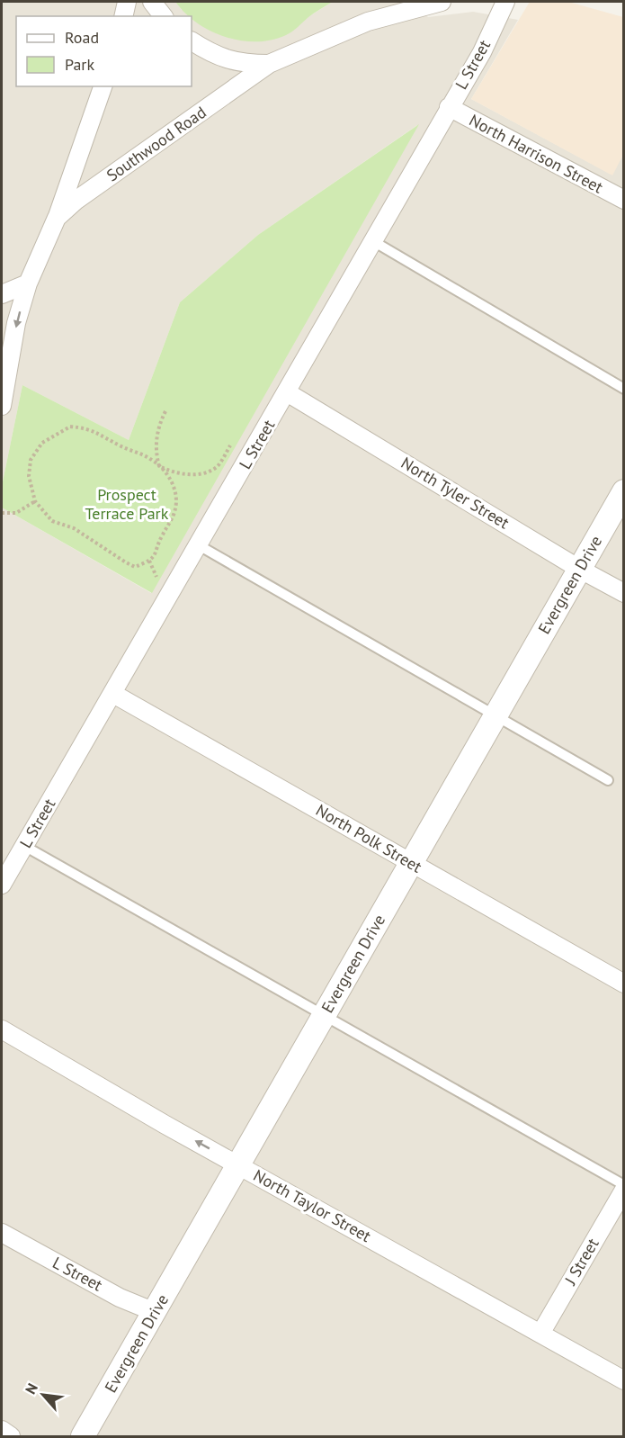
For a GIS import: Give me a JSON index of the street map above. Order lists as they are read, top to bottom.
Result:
{
  "streets": {
    "street": [
      "L Street",
      "Southwood Road",
      "North Harrison Street",
      "North Tyler Street",
      "Evergreen Drive",
      "North Polk Street",
      "North Taylor Street",
      "J Street"
    ]
  },
  "crossings": [
    ["L Street", "North Harrison Street"],
    ["L Street", "North Tyler Street"],
    ["L Street", "Evergreen Drive"],
    ["L Street", "North Polk Street"],
    ["North Tyler Street", "Evergreen Drive"],
    ["Evergreen Drive", "North Polk Street"],
    ["Evergreen Drive", "North Taylor Street"],
    ["North Taylor Street", "J Street"]
  ],
  "one_way": ["North Taylor Street"],
  "parks": ["Prospect Terrace Park"],
  "legend": ["Road", "Park"],
  "north": "top left"
}
